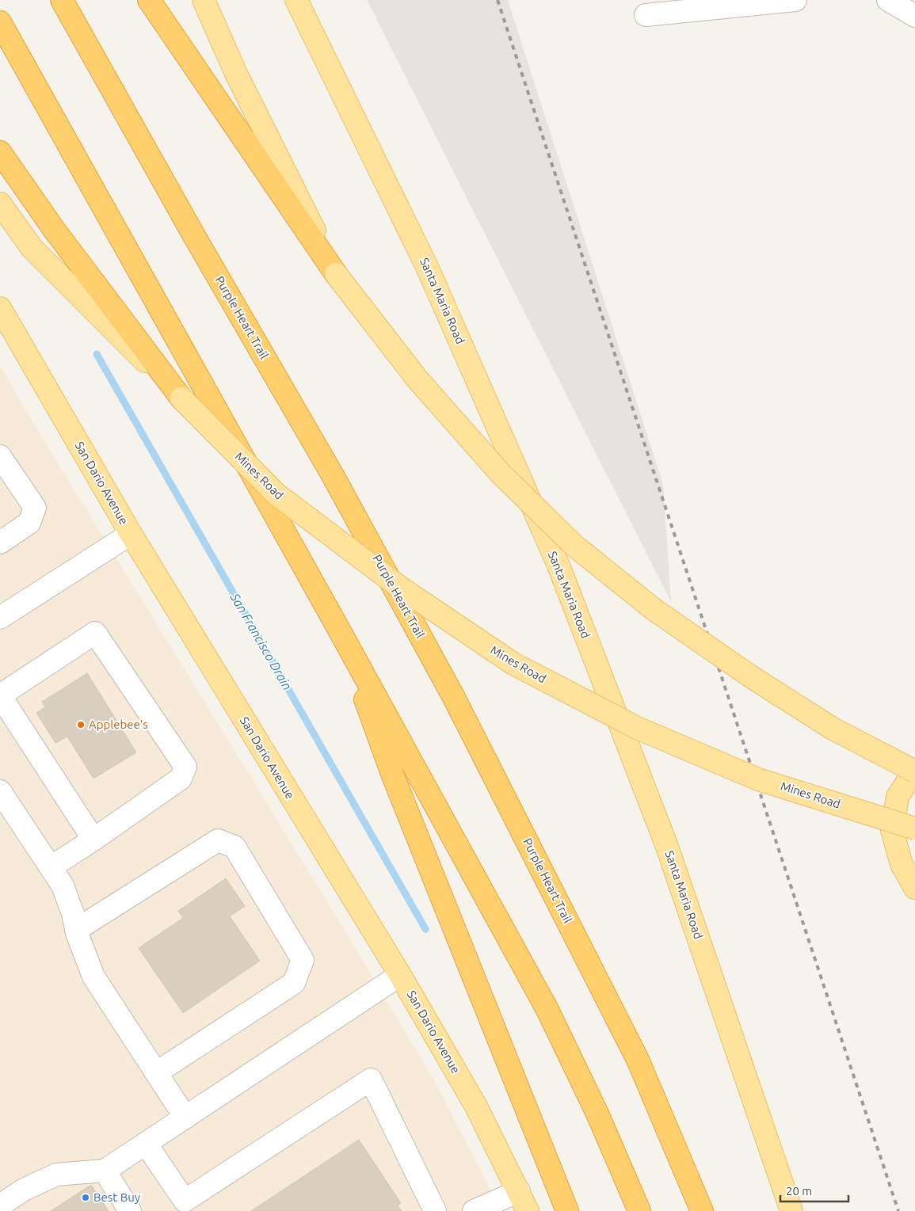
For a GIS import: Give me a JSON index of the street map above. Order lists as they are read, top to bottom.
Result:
{
  "streets": {
    "highway": ["Purple Heart Trail"],
    "main road": ["Santa Maria Road", "Mines Road", "San Dario Avenue"]
  },
  "water": ["San Francisco Drain"],
  "places": ["Applebee's", "Best Buy"],
  "scale_bar": "20 m"
}
